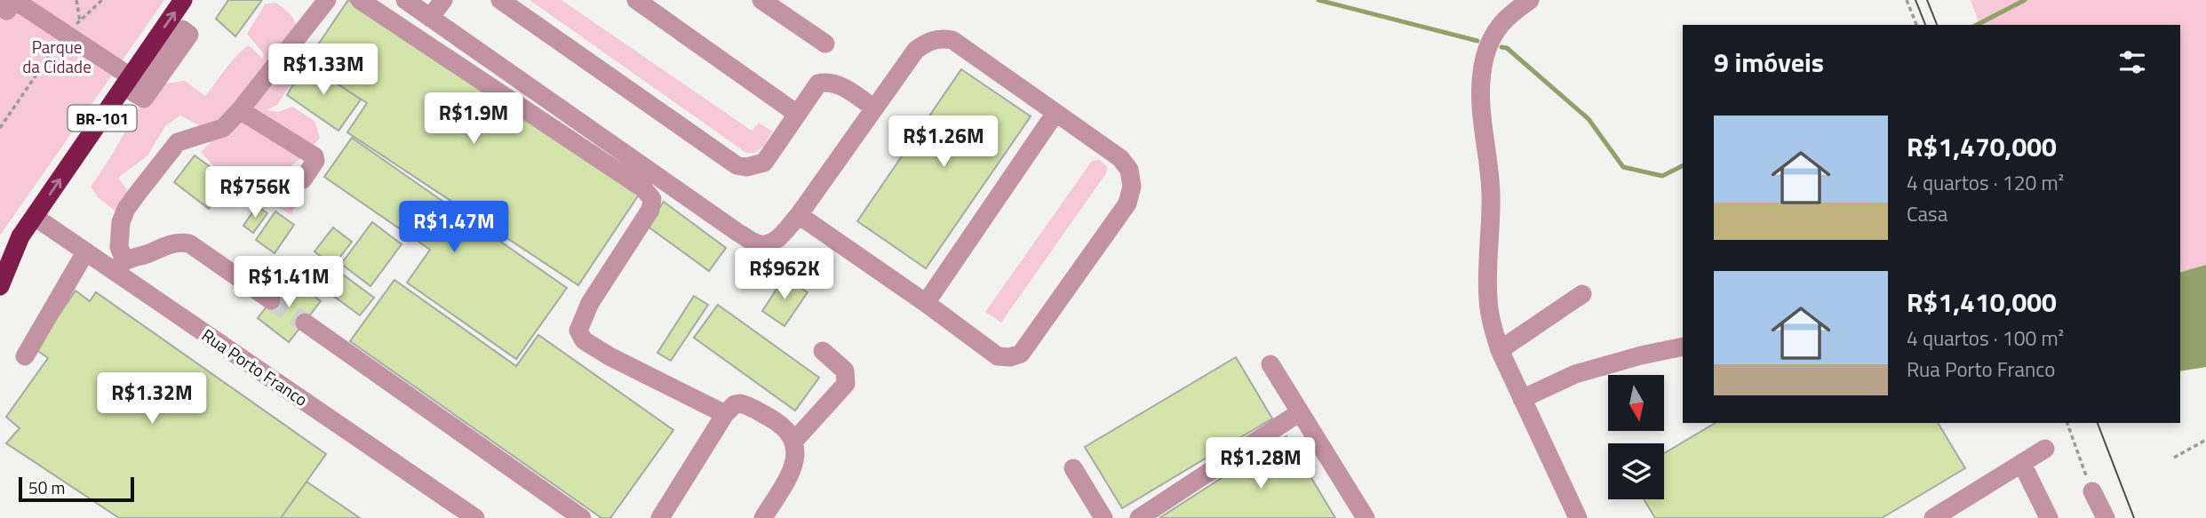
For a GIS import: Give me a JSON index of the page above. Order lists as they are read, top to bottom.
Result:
{
  "streets": {
    "highway": ["BR-101"],
    "street": ["Rua Porto Franco"]
  },
  "crossings": [
    ["BR-101", "Rua Porto Franco"]
  ],
  "parks": ["Parque da Cidade"],
  "scale_bar": "50 m",
  "north": "bottom",
  "page": {
    "heading": "9 imóveis",
    "price": [
      "R$1.33M",
      "R$1.9M",
      "R$1.26M",
      "R$756K",
      "R$1.47M",
      "R$962K",
      "R$1.41M",
      "R$1.32M",
      "R$1.28M"
    ],
    "list": [
      {
        "name": "R$1,470,000",
        "note": "4 quartos · 120 m² · Casa"
      },
      {
        "name": "R$1,410,000",
        "note": "4 quartos · 100 m² · Rua Porto Franco"
      }
    ],
    "scale": "50 m"
  }
}
